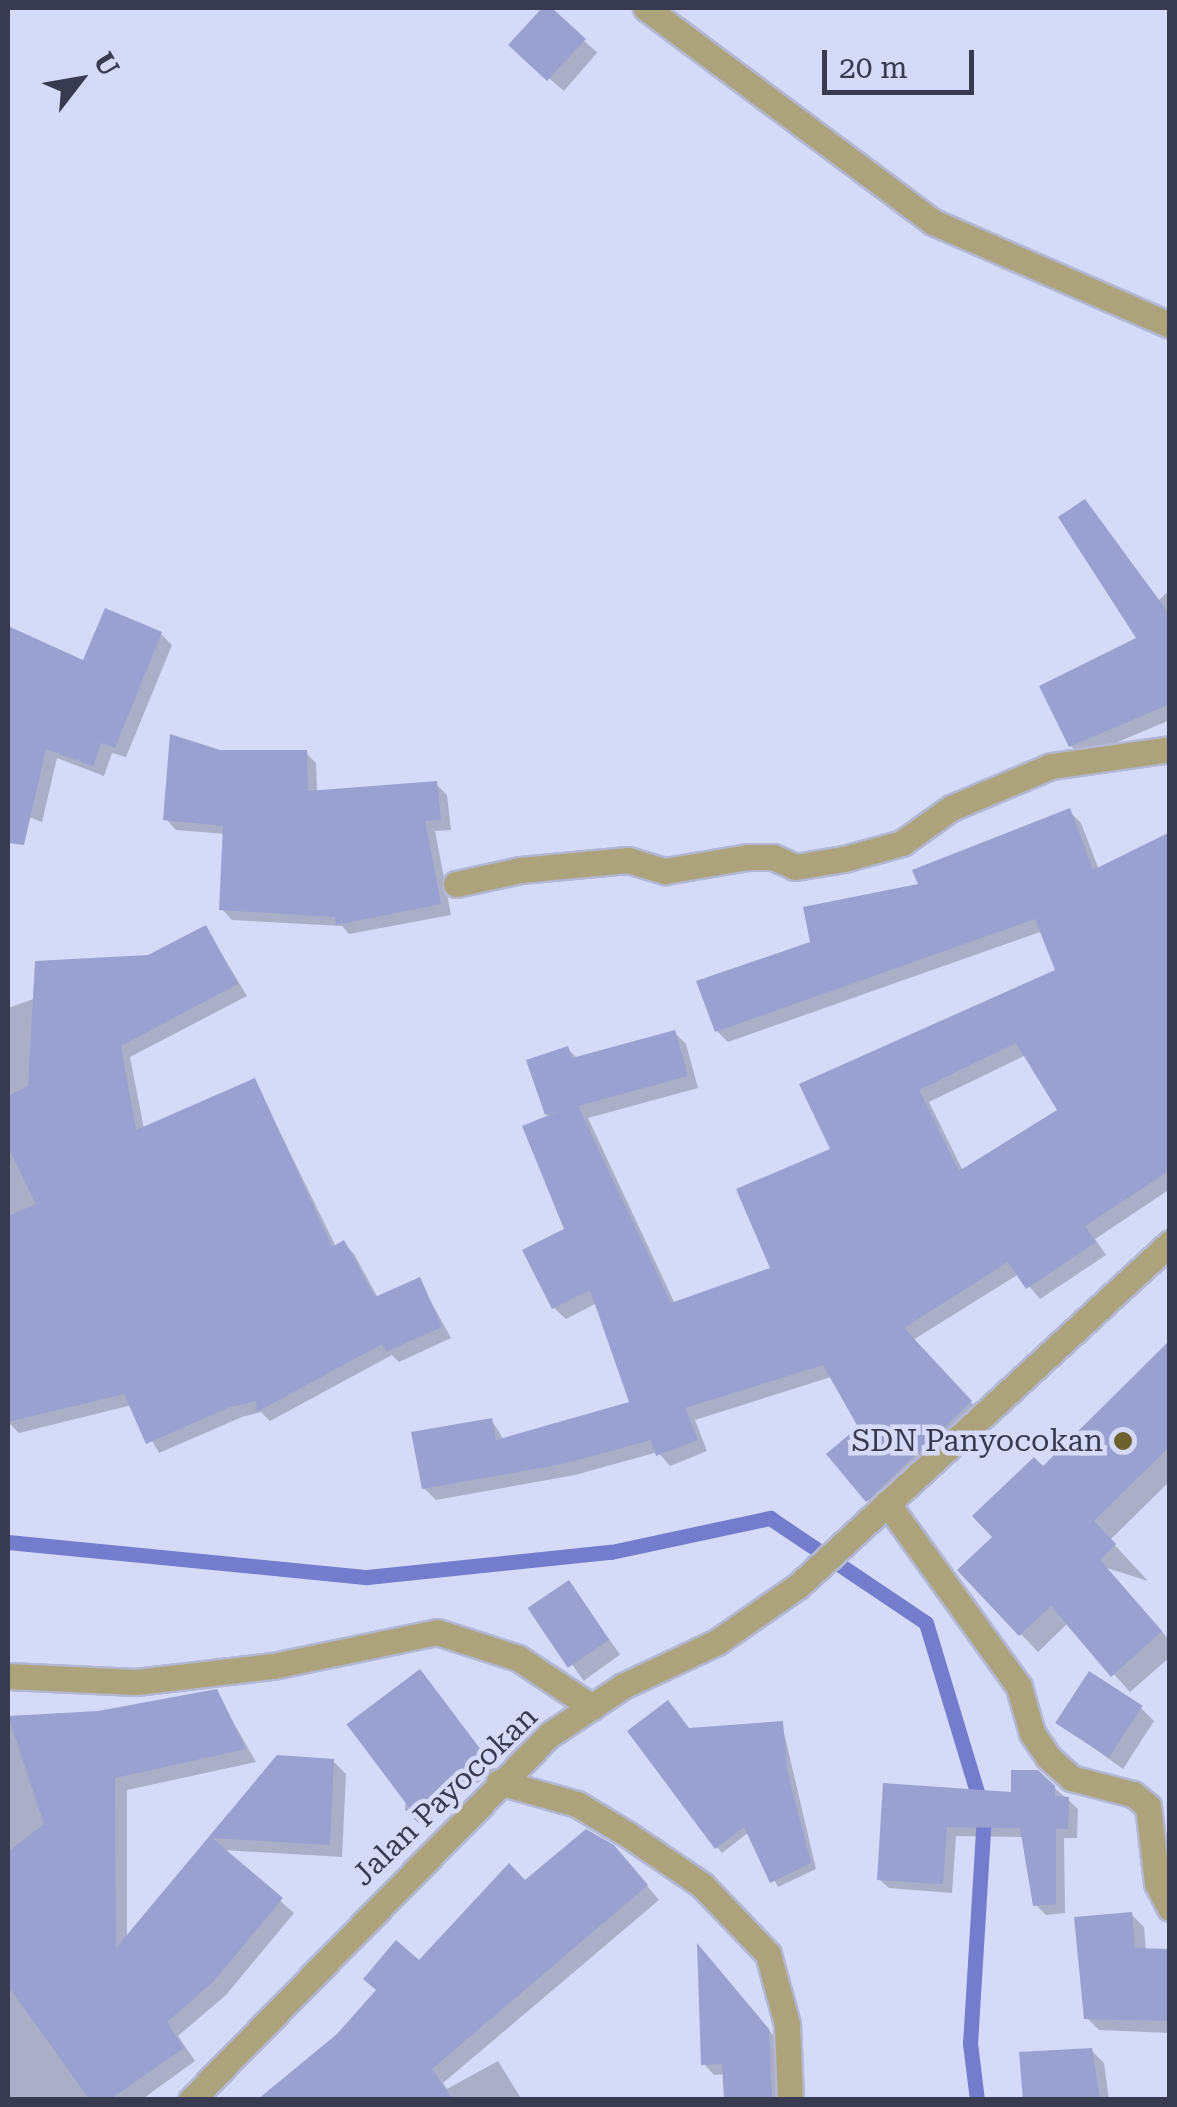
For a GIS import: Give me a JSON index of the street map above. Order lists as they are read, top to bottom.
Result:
{
  "streets": {
    "street": ["Jalan Payocokan"]
  },
  "places": ["SDN Panyocokan"],
  "scale_bar": "20 m",
  "north": "top right"
}
